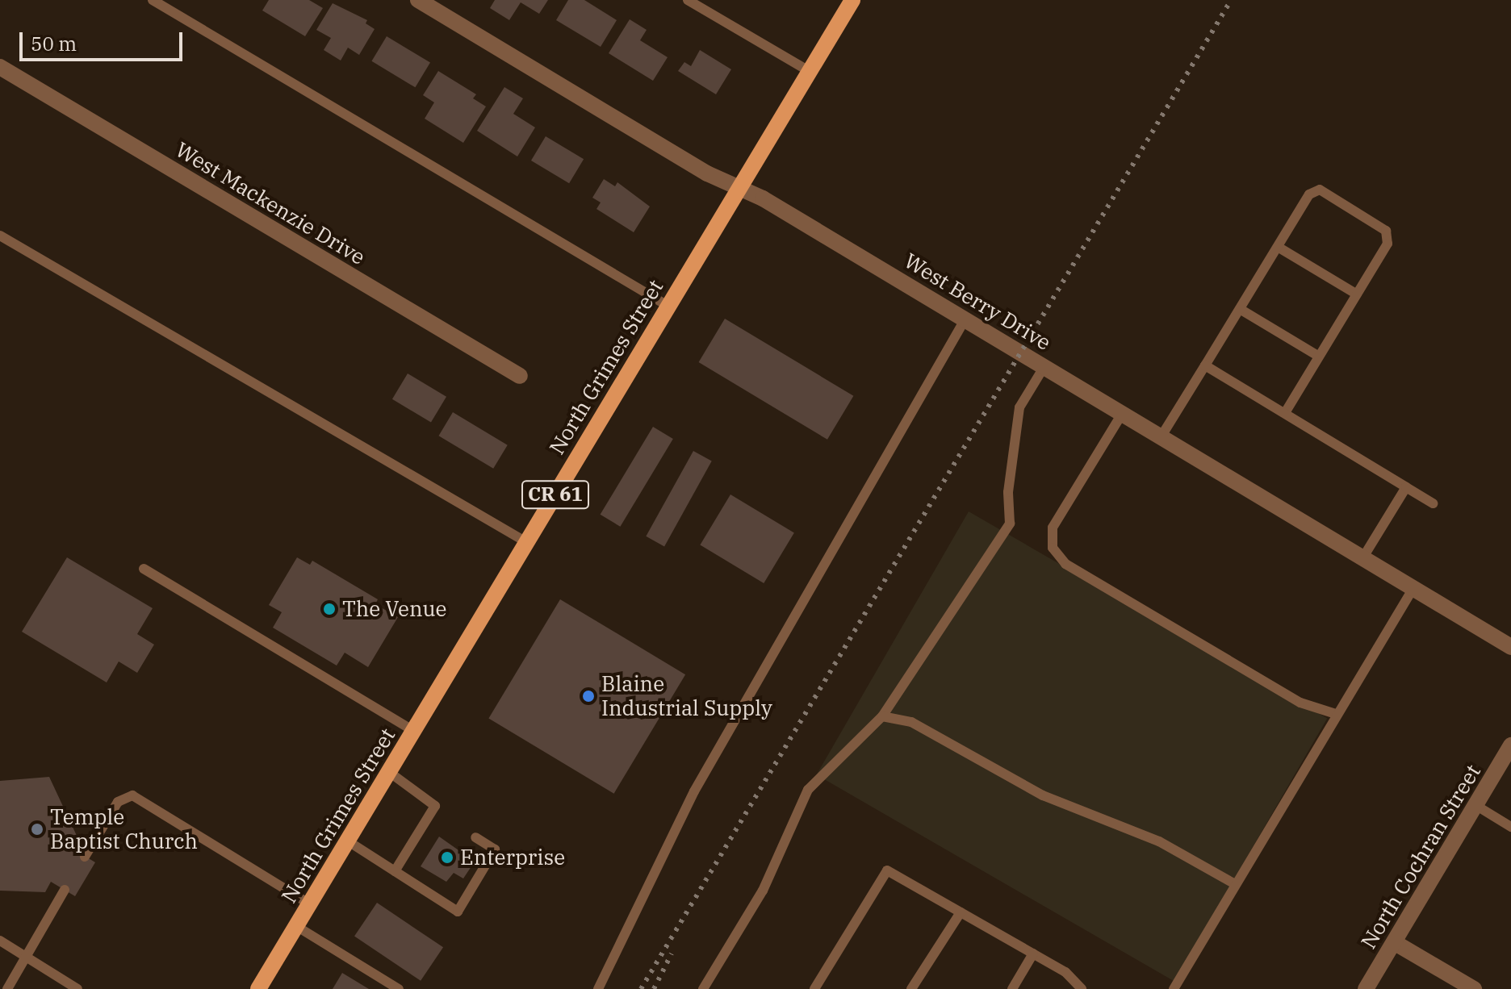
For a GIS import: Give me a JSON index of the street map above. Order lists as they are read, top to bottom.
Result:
{
  "streets": {
    "main road": ["North Grimes Street", "CR 61"],
    "street": ["West Mackenzie Drive", "West Berry Drive", "North Cochran Street"]
  },
  "crossings": [
    ["West Berry Drive", "North Grimes Street"]
  ],
  "places": [
    "The Venue",
    "Blaine Industrial Supply",
    "Temple Baptist Church",
    "Enterprise"
  ],
  "scale_bar": "50 m"
}
